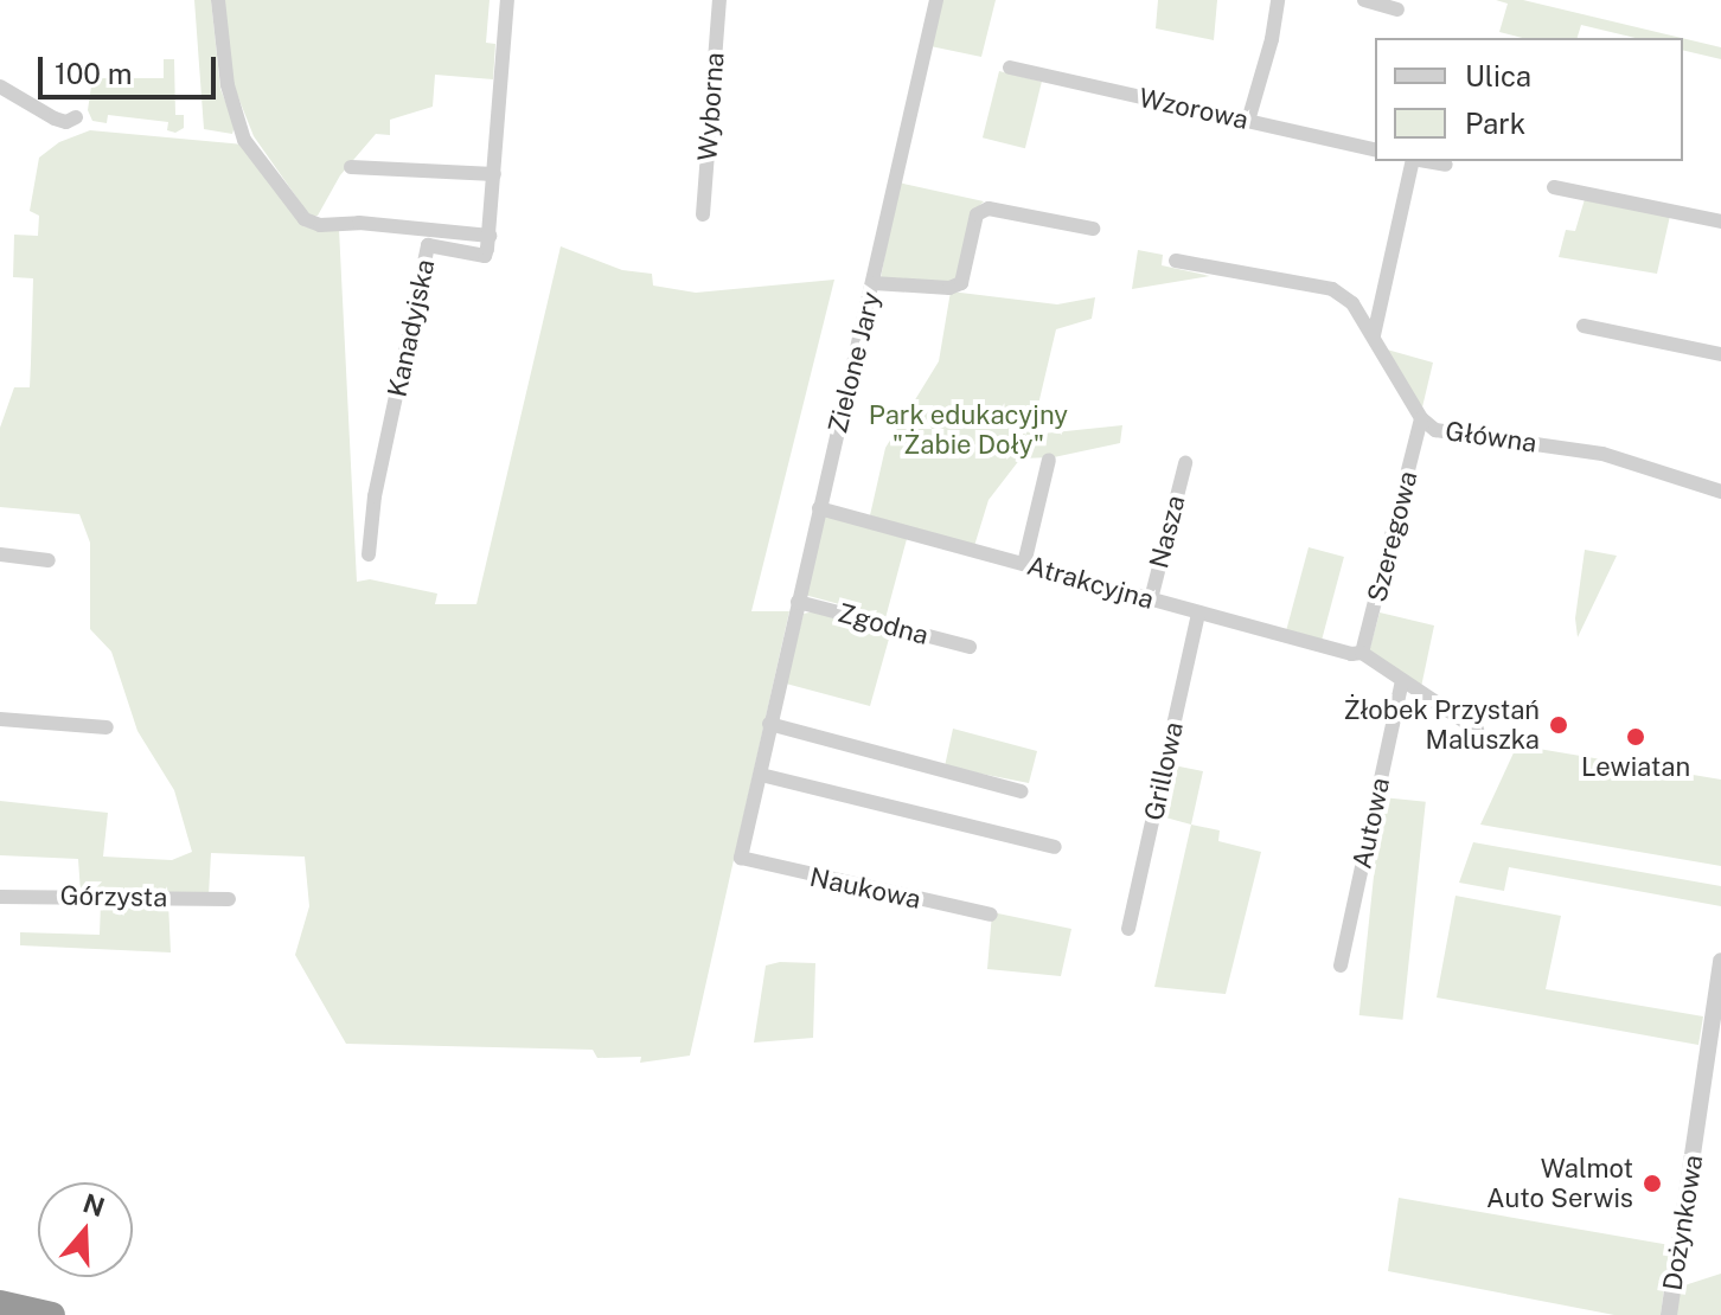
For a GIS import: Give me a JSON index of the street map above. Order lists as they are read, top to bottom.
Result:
{
  "streets": {
    "street": [
      "Wyborna",
      "Wzorowa",
      "Kanadyjska",
      "Zielone Jary",
      "Główna",
      "Nasza",
      "Szeregowa",
      "Atrakcyjna",
      "Zgodna",
      "Grillowa",
      "Autowa",
      "Naukowa",
      "Górzysta",
      "Dożynkowa"
    ]
  },
  "crossings": [
    ["Zielone Jary", "Atrakcyjna"],
    ["Zielone Jary", "Zgodna"],
    ["Zielone Jary", "Naukowa"],
    ["Główna", "Szeregowa"],
    ["Nasza", "Atrakcyjna"],
    ["Szeregowa", "Atrakcyjna"],
    ["Atrakcyjna", "Grillowa"]
  ],
  "parks": ["Park edukacyjny \"Żabie Doły\""],
  "places": ["Żłobek Przystań Maluszka", "Lewiatan", "Walmot Auto Serwis"],
  "legend": ["Ulica", "Park"],
  "scale_bar": "100 m",
  "north": "top"
}
